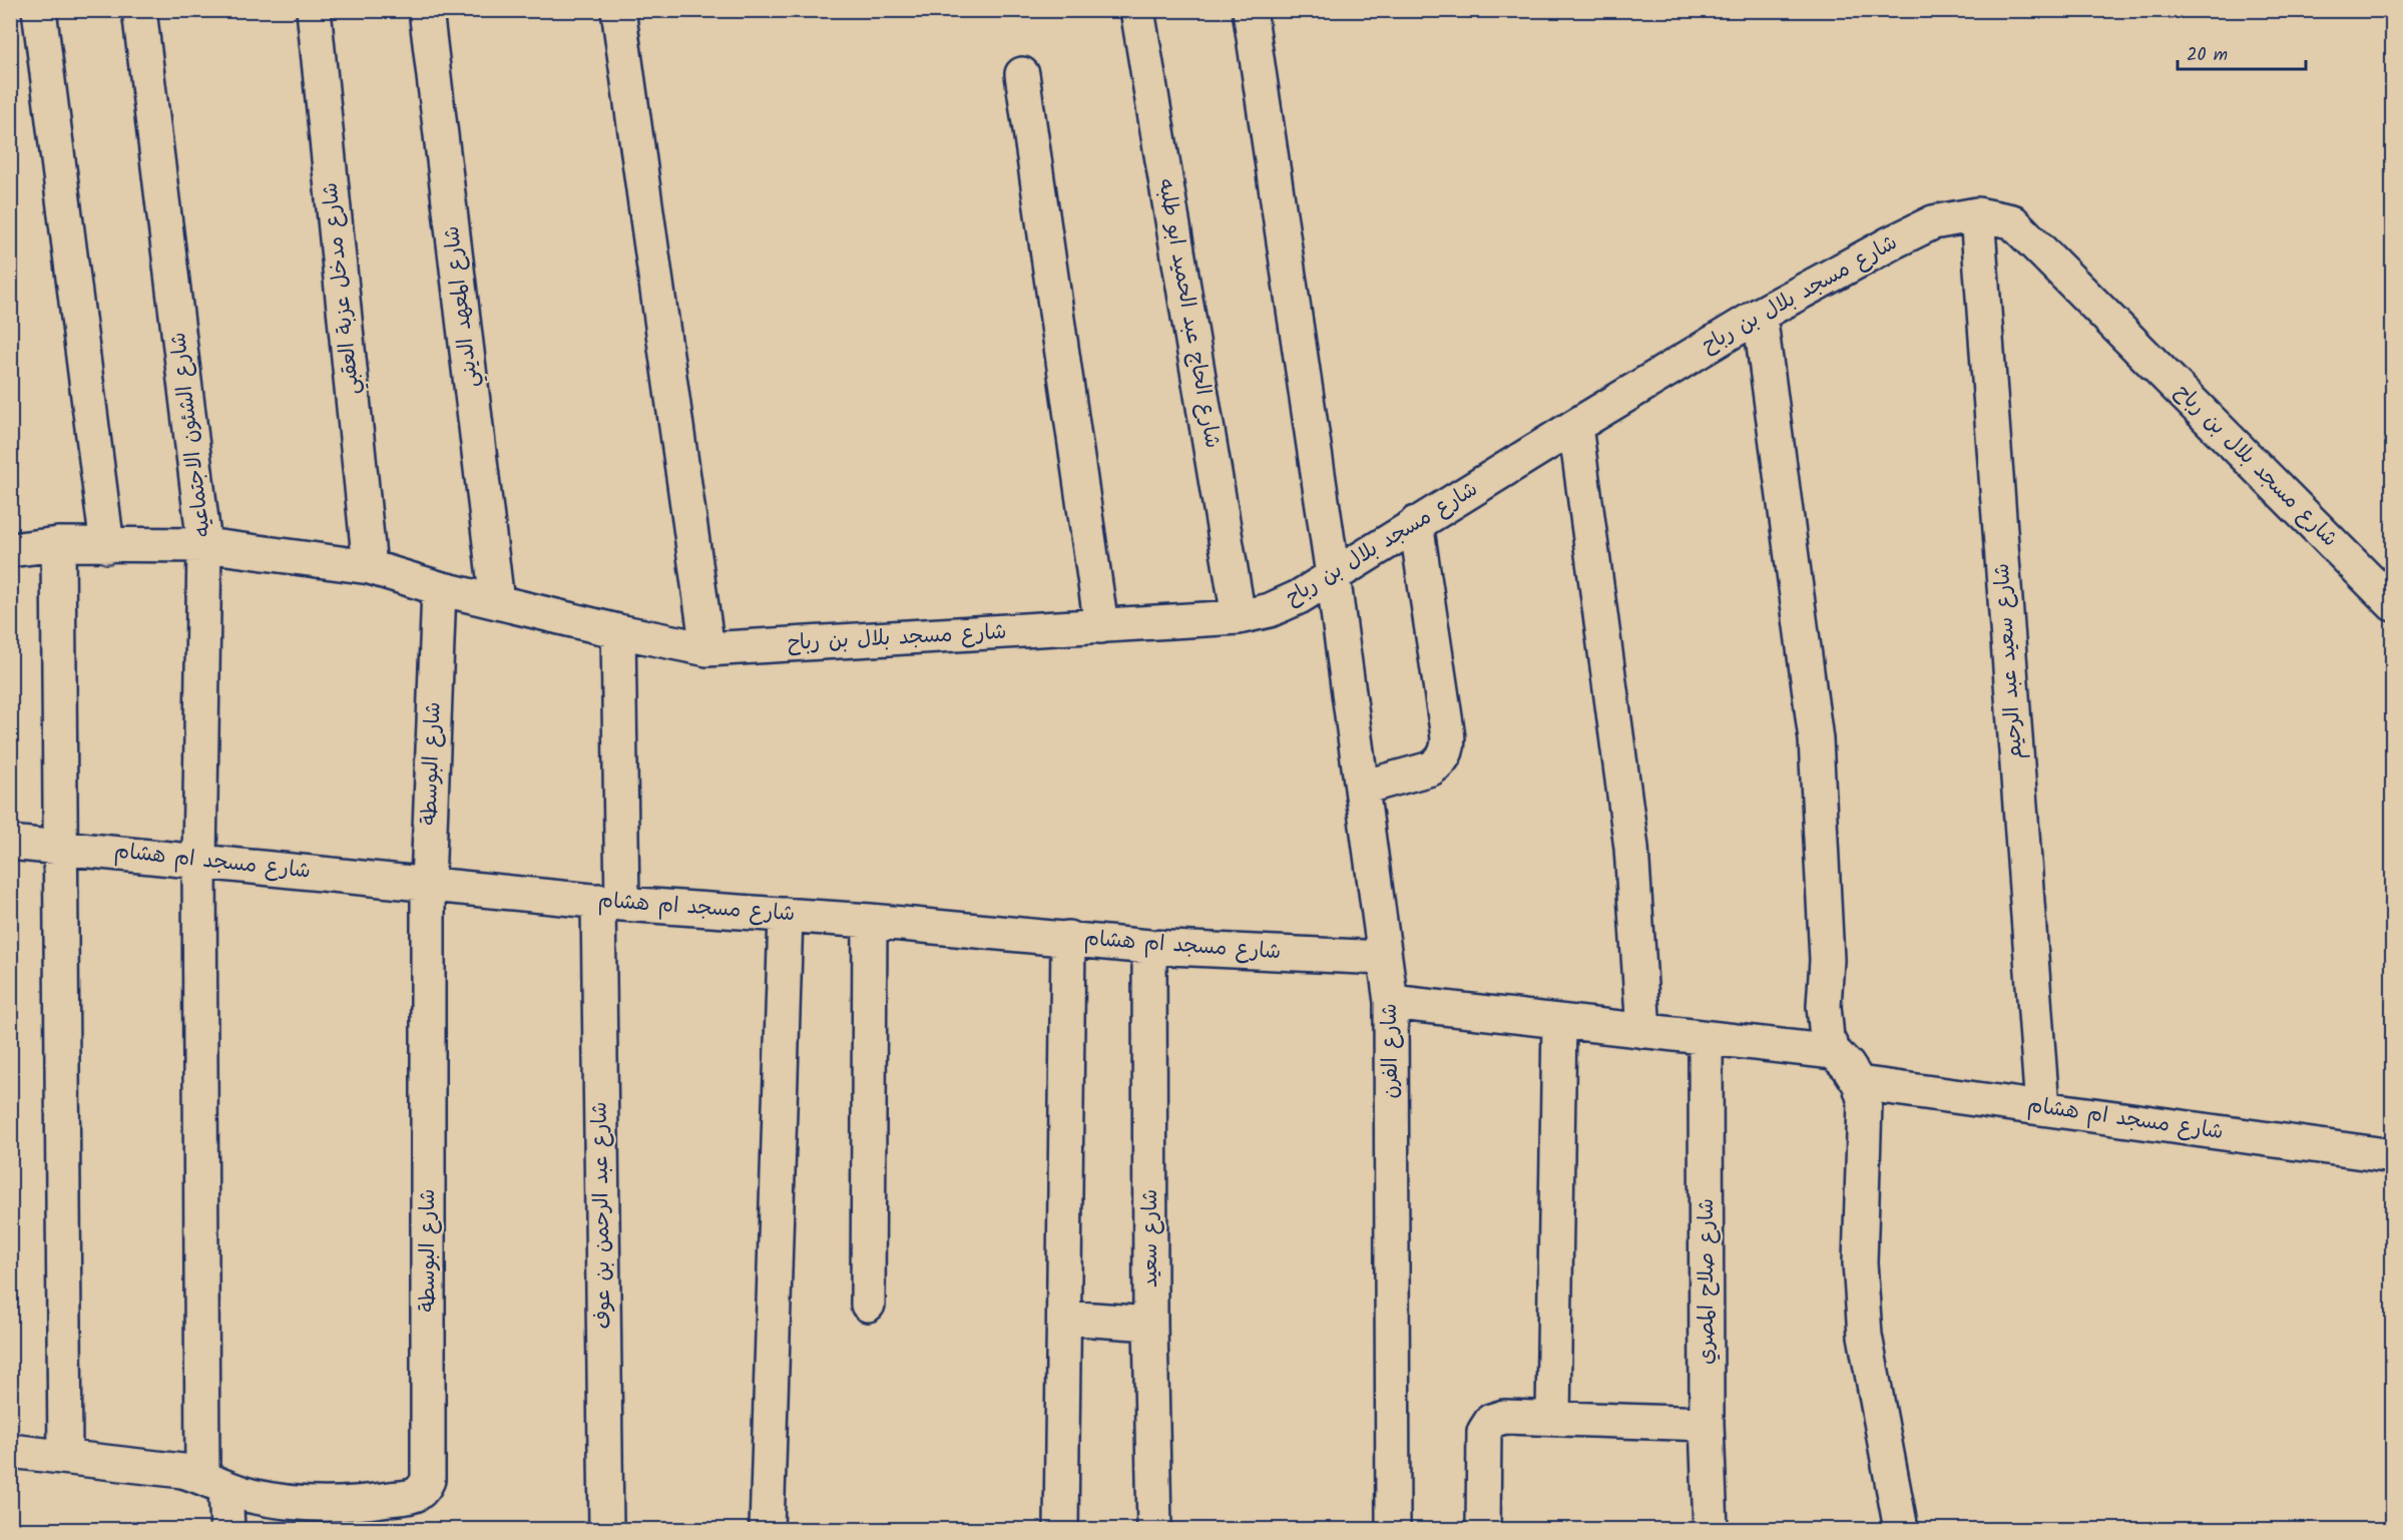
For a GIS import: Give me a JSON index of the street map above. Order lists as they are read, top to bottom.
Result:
{
  "streets": {
    "street": [
      "شارع مدخل عزبة العقبي",
      "شارع مسجد بلال بن رباح",
      "شارع المعهد الديني",
      "شارع الحاج عبد الحميد ابو طلبه",
      "شارع الشئون الاجتماعيه",
      "شارع سعيد عبد الرحيم",
      "شارع البوسطة",
      "شارع مسجد ام هشام",
      "شارع الفرن",
      "شارع عبد الرحمن بن عوف",
      "شارع سعيد",
      "شارع صلاح المصري"
    ]
  },
  "crossings": [
    ["شارع مدخل عزبة العقبي", "شارع مسجد بلال بن رباح"],
    ["شارع مسجد بلال بن رباح", "شارع المعهد الديني"],
    ["شارع مسجد بلال بن رباح", "شارع الحاج عبد الحميد ابو طلبه"],
    ["شارع مسجد بلال بن رباح", "شارع الشئون الاجتماعيه"],
    ["شارع مسجد بلال بن رباح", "شارع سعيد عبد الرحيم"],
    ["شارع مسجد بلال بن رباح", "شارع البوسطة"],
    ["شارع مسجد بلال بن رباح", "شارع الفرن"],
    ["شارع مسجد بلال بن رباح", "شارع عبد الرحمن بن عوف"],
    ["شارع الشئون الاجتماعيه", "شارع البوسطة"],
    ["شارع الشئون الاجتماعيه", "شارع مسجد ام هشام"],
    ["شارع سعيد عبد الرحيم", "شارع مسجد ام هشام"],
    ["شارع البوسطة", "شارع مسجد ام هشام"],
    ["شارع مسجد ام هشام", "شارع الفرن"],
    ["شارع مسجد ام هشام", "شارع عبد الرحمن بن عوف"],
    ["شارع مسجد ام هشام", "شارع سعيد"]
  ],
  "scale_bar": "20 m"
}
